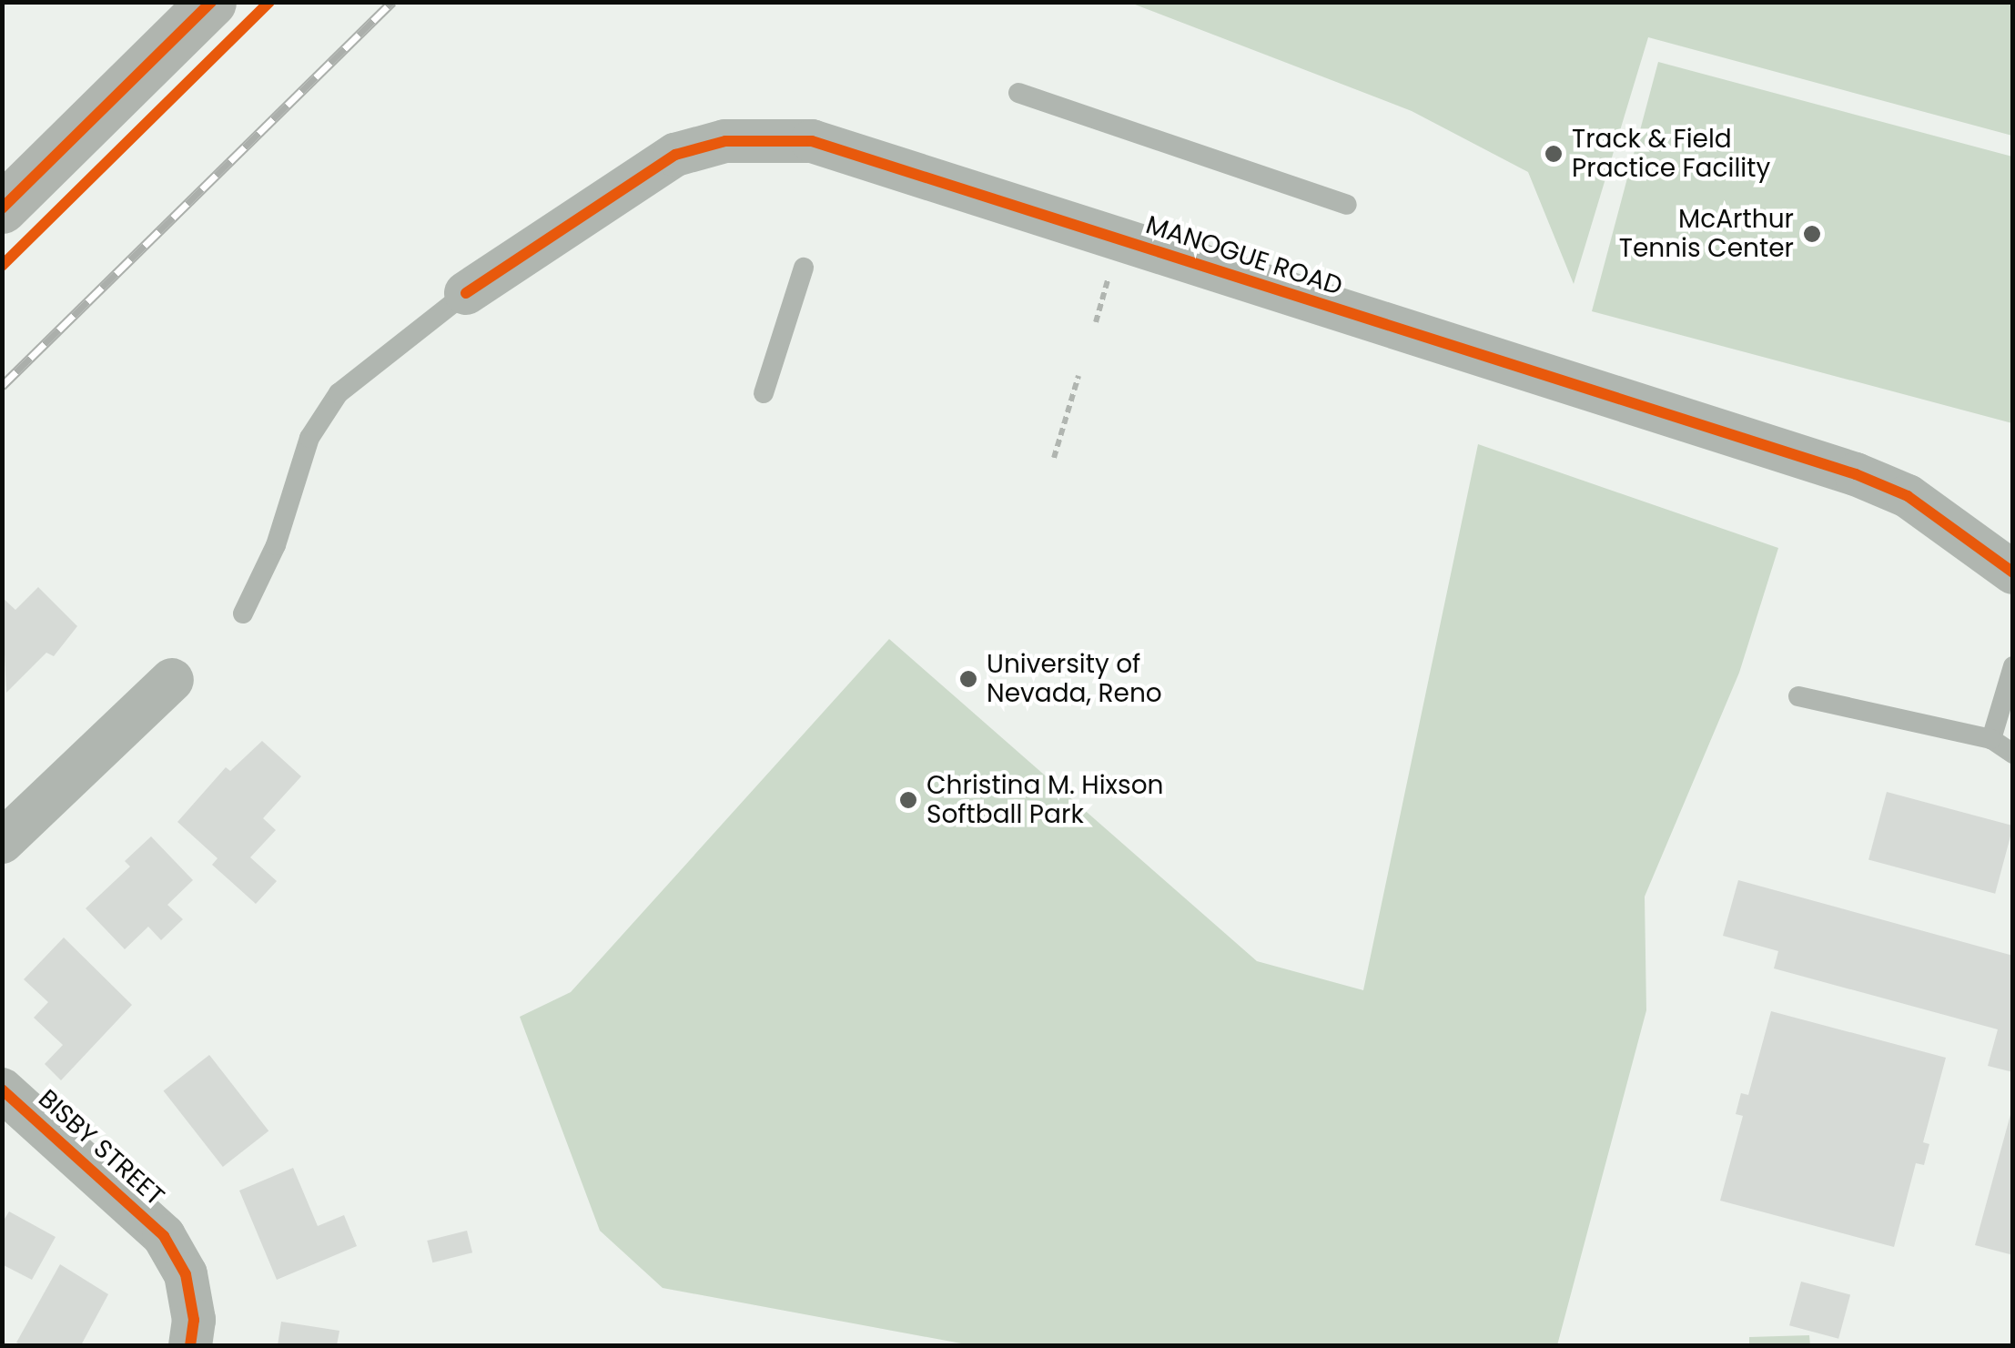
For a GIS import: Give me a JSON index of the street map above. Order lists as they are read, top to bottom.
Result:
{
  "streets": {
    "street": ["MANOGUE ROAD", "BISBY STREET"]
  },
  "places": [
    "Track & Field Practice Facility",
    "McArthur Tennis Center",
    "University of Nevada, Reno",
    "Christina M. Hixson Softball Park"
  ]
}
